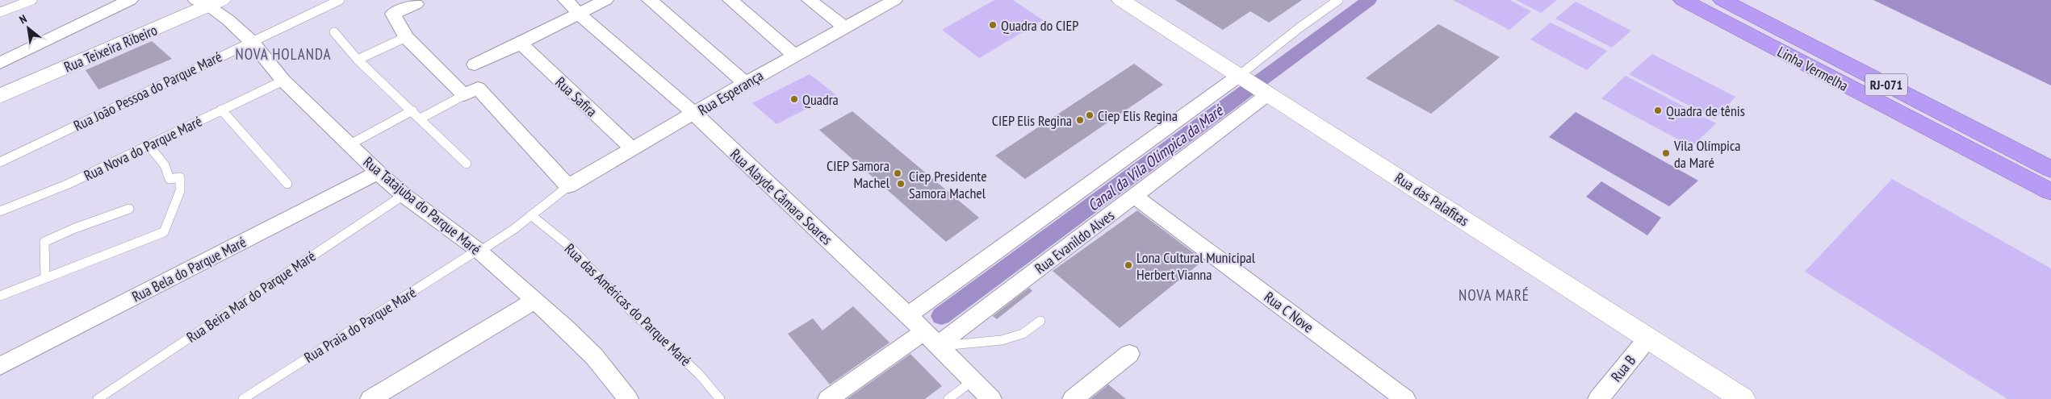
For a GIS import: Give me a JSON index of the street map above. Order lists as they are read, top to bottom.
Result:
{
  "streets": {
    "highway": ["Linha Vermelha", "RJ-071"],
    "street": [
      "Rua Teixeira Ribeiro",
      "Rua Esperança",
      "Rua Safira",
      "Rua Alayde Câmara Soares",
      "Rua das Palafitas",
      "Rua Tatajuba do Parque Maré",
      "Rua Evanildo Alves",
      "Rua Bela do Parque Maré",
      "Rua C Nove",
      "Rua B"
    ],
    "lane": [
      "Rua João Pessoa do Parque Maré",
      "Rua Nova do Parque Maré",
      "Rua Beira Mar do Parque Maré",
      "Rua das Américas do Parque Maré",
      "Rua Praia do Parque Maré"
    ]
  },
  "crossings": [
    ["Rua Teixeira Ribeiro", "Rua Tatajuba do Parque Maré"],
    ["Rua João Pessoa do Parque Maré", "Rua Tatajuba do Parque Maré"],
    ["Rua Esperança", "Rua Safira"],
    ["Rua Esperança", "Rua Alayde Câmara Soares"],
    ["Rua Esperança", "Rua Praia do Parque Maré"],
    ["Rua Nova do Parque Maré", "Rua Tatajuba do Parque Maré"],
    ["Rua Alayde Câmara Soares", "Rua Evanildo Alves"],
    ["Rua das Palafitas", "Rua Evanildo Alves"],
    ["Rua das Palafitas", "Rua B"],
    ["Rua Tatajuba do Parque Maré", "Rua Bela do Parque Maré"],
    ["Rua Tatajuba do Parque Maré", "Rua Beira Mar do Parque Maré"],
    ["Rua Tatajuba do Parque Maré", "Rua Praia do Parque Maré"],
    ["Rua Evanildo Alves", "Rua C Nove"],
    ["Rua das Américas do Parque Maré", "Rua Praia do Parque Maré"]
  ],
  "districts": ["NOVA HOLANDA", "NOVA MARÉ"],
  "water": ["Canal da Vila Olímpica da Maré"],
  "places": [
    "Quadra do CIEP",
    "Quadra",
    "Quadra de tênis",
    "Ciep Elis Regina",
    "CIEP Elis Regina",
    "Vila Olímpica da Maré",
    "CIEP Samora Machel",
    "Ciep Presidente Samora Machel",
    "Lona Cultural Municipal Herbert Vianna"
  ],
  "north": "top left"
}
